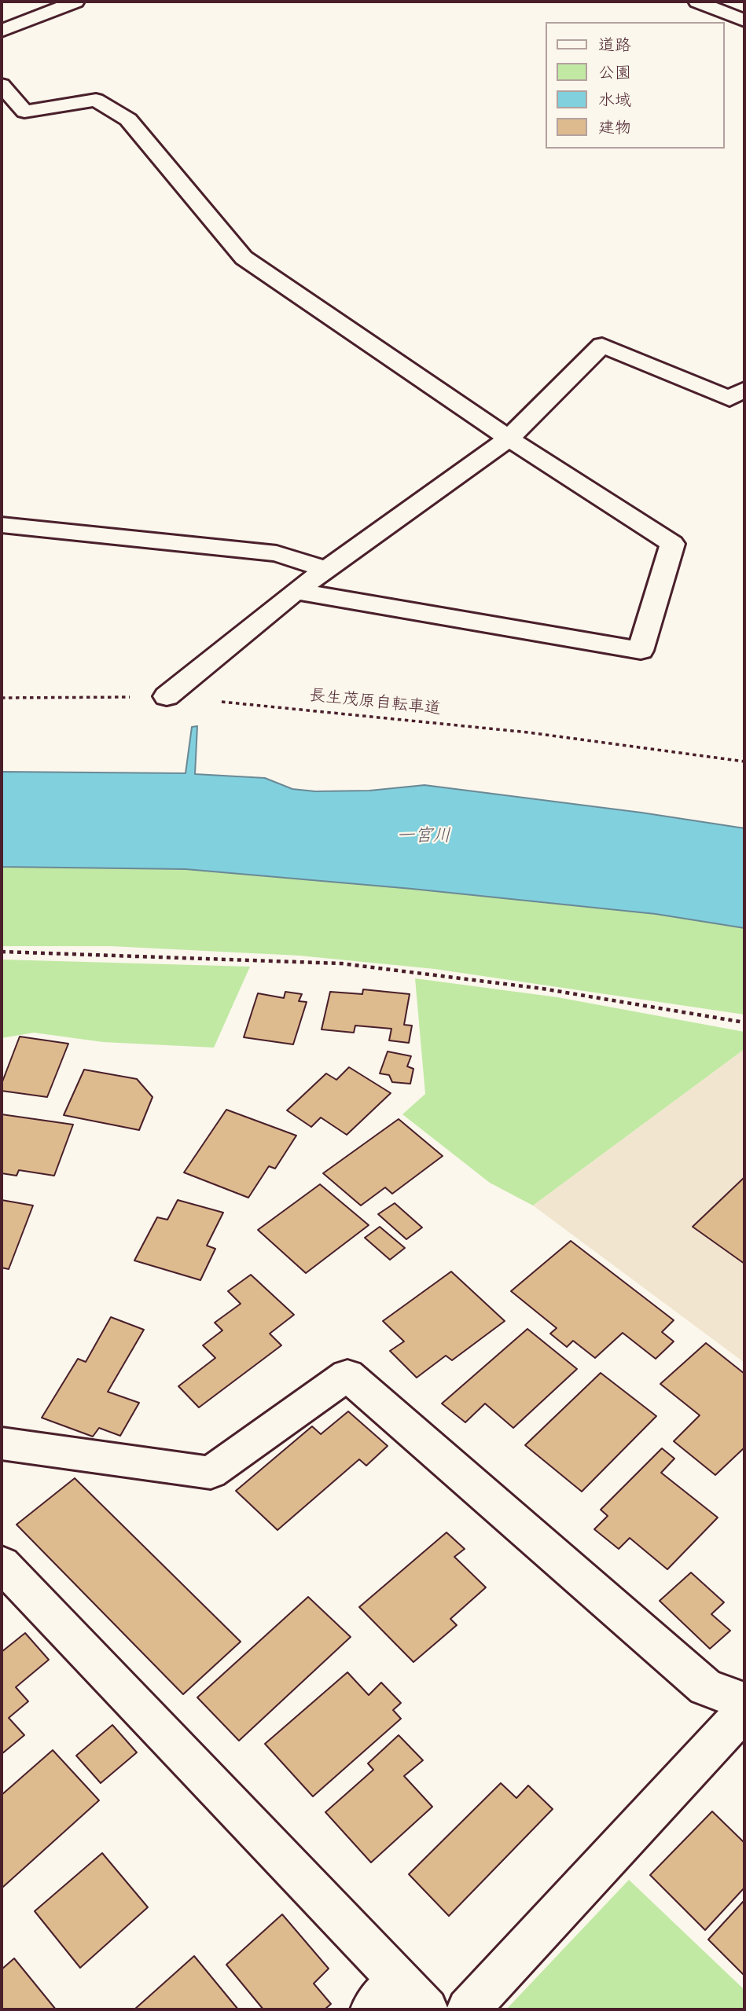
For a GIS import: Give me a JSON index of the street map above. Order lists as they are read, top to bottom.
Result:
{
  "streets": {
    "path": ["長生茂原自転車道"]
  },
  "water": ["一宮川"],
  "legend": [
    "道路",
    "公園",
    "水域",
    "建物"
  ]
}
